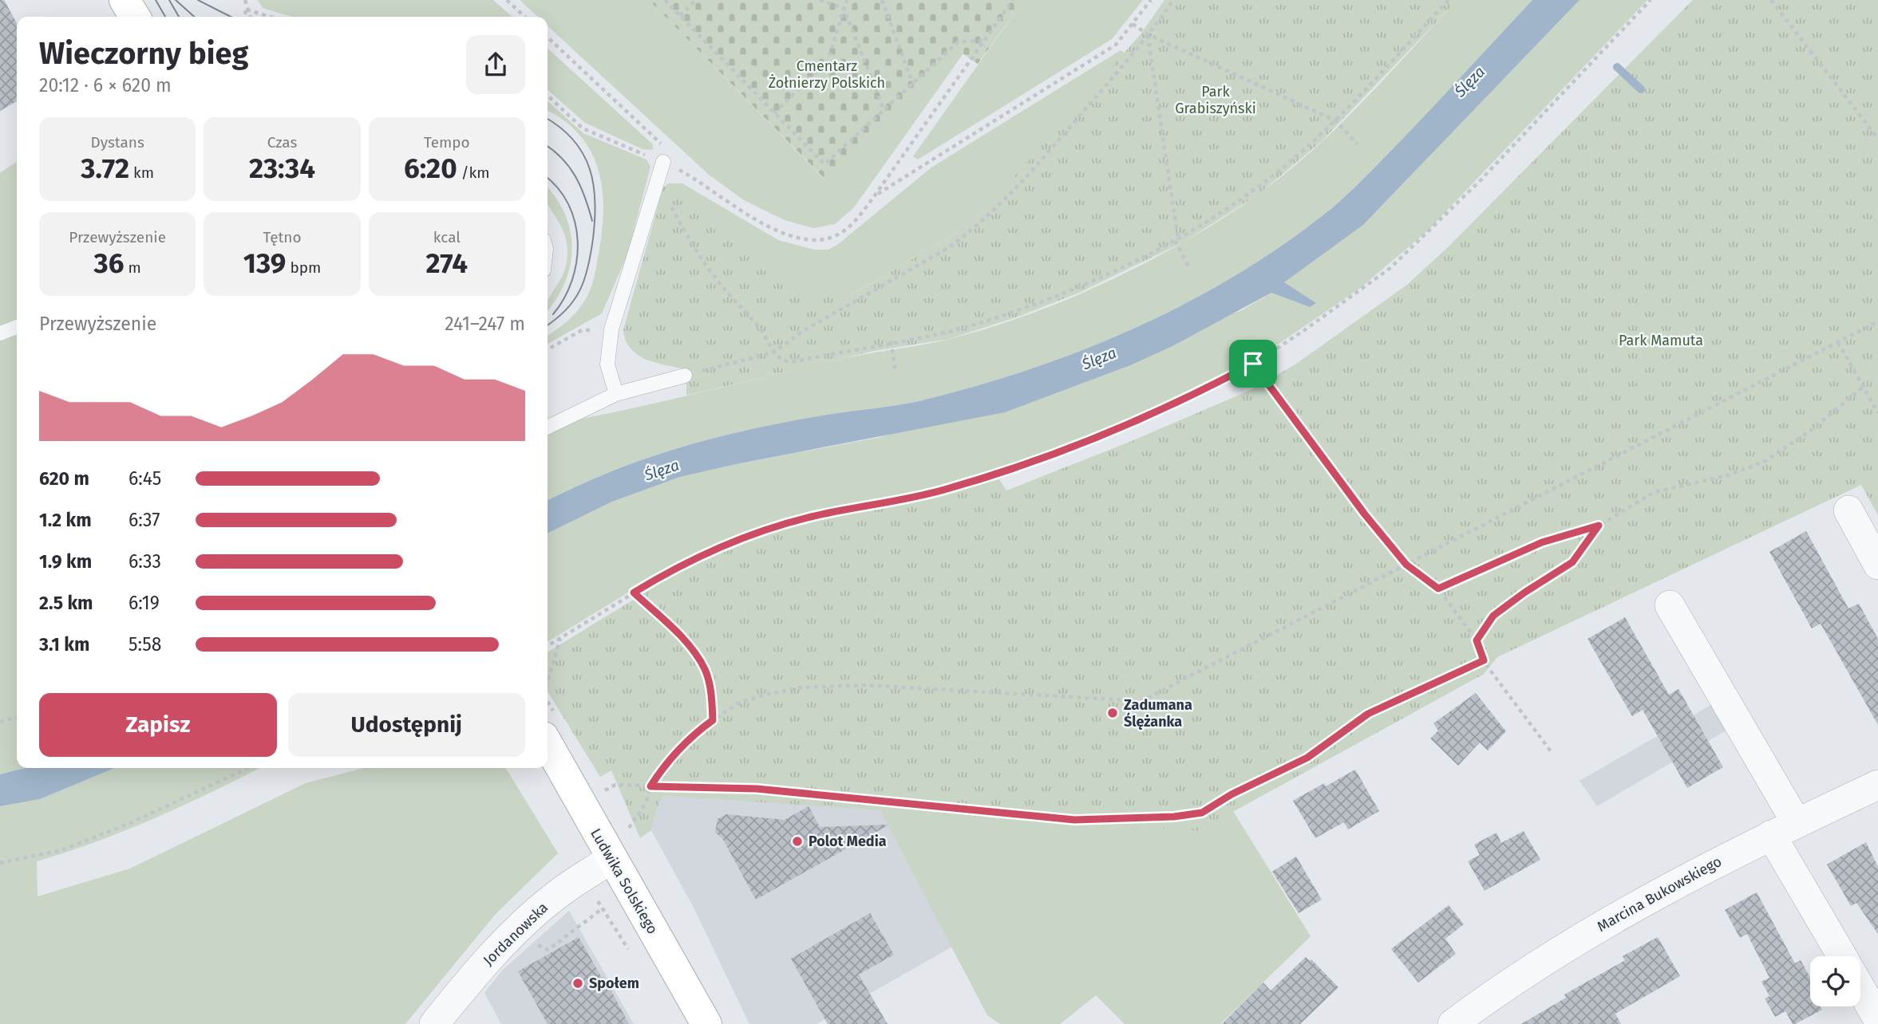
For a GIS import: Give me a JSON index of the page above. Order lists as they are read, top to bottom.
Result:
{
  "streets": {
    "main road": ["Ludwika Solskiego"],
    "street": ["Marcina Bukowskiego", "Jordanowska"]
  },
  "crossings": [
    ["Ludwika Solskiego", "Jordanowska"]
  ],
  "water": ["Ślęza"],
  "parks": ["Cmentarz Żołnierzy Polskich", "Park Grabiszyński", "Park Mamuta"],
  "places": ["Zadumana Ślężanka", "Polot Media", "Społem"],
  "page": {
    "heading": ["Wieczorny bieg", "20:12 · 6 × 620 m"],
    "stats": [
      ["Dystans", "3.72 km"],
      ["Czas", "23:34"],
      ["Tempo", "6:20 /km"],
      ["Przewyższenie", "36 m"],
      ["Tętno", "139 bpm"],
      ["kcal", "274"]
    ],
    "chart": ["Przewyższenie", "241–247 m"],
    "list": [
      {
        "name": "620 m",
        "note": "6:45"
      },
      {
        "name": "1.2 km",
        "note": "6:37"
      },
      {
        "name": "1.9 km",
        "note": "6:33"
      },
      {
        "name": "2.5 km",
        "note": "6:19"
      },
      {
        "name": "3.1 km",
        "note": "5:58"
      }
    ],
    "buttons": ["Zapisz", "Udostępnij"]
  }
}
